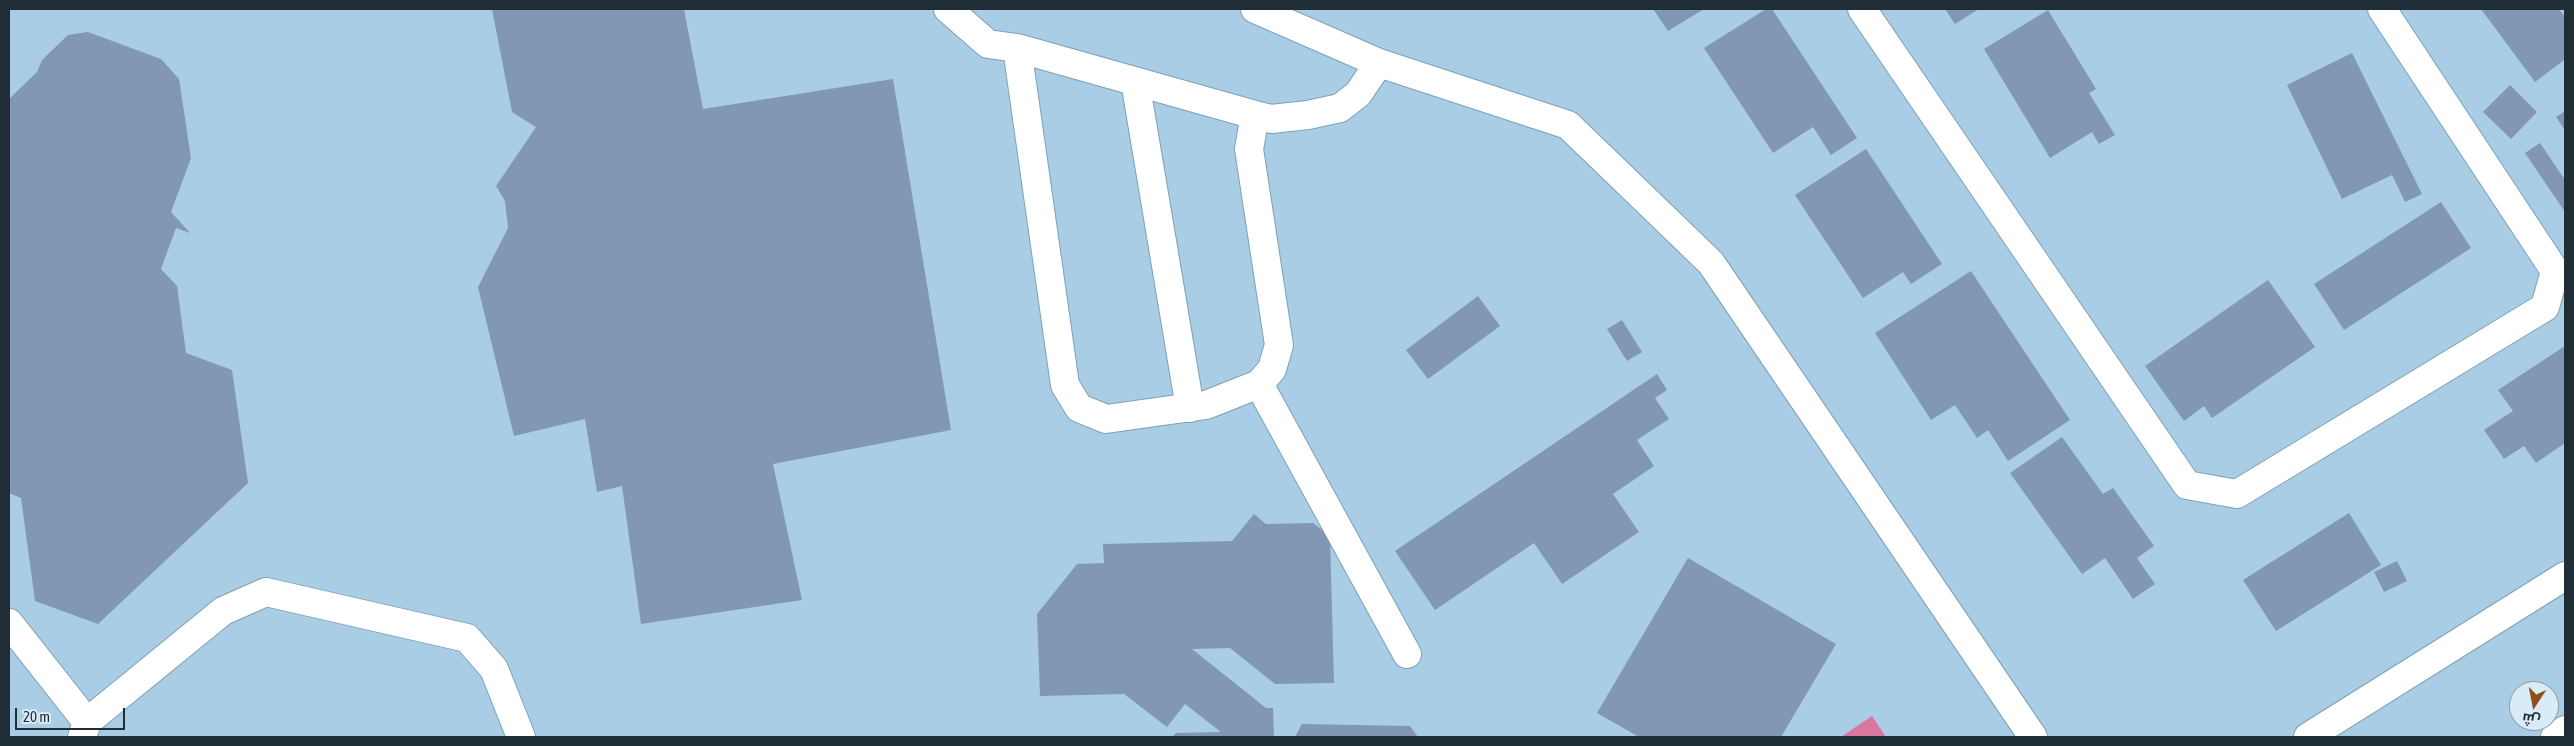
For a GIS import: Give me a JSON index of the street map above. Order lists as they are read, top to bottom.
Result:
{
  "scale_bar": "20 m",
  "north": "bottom"
}
